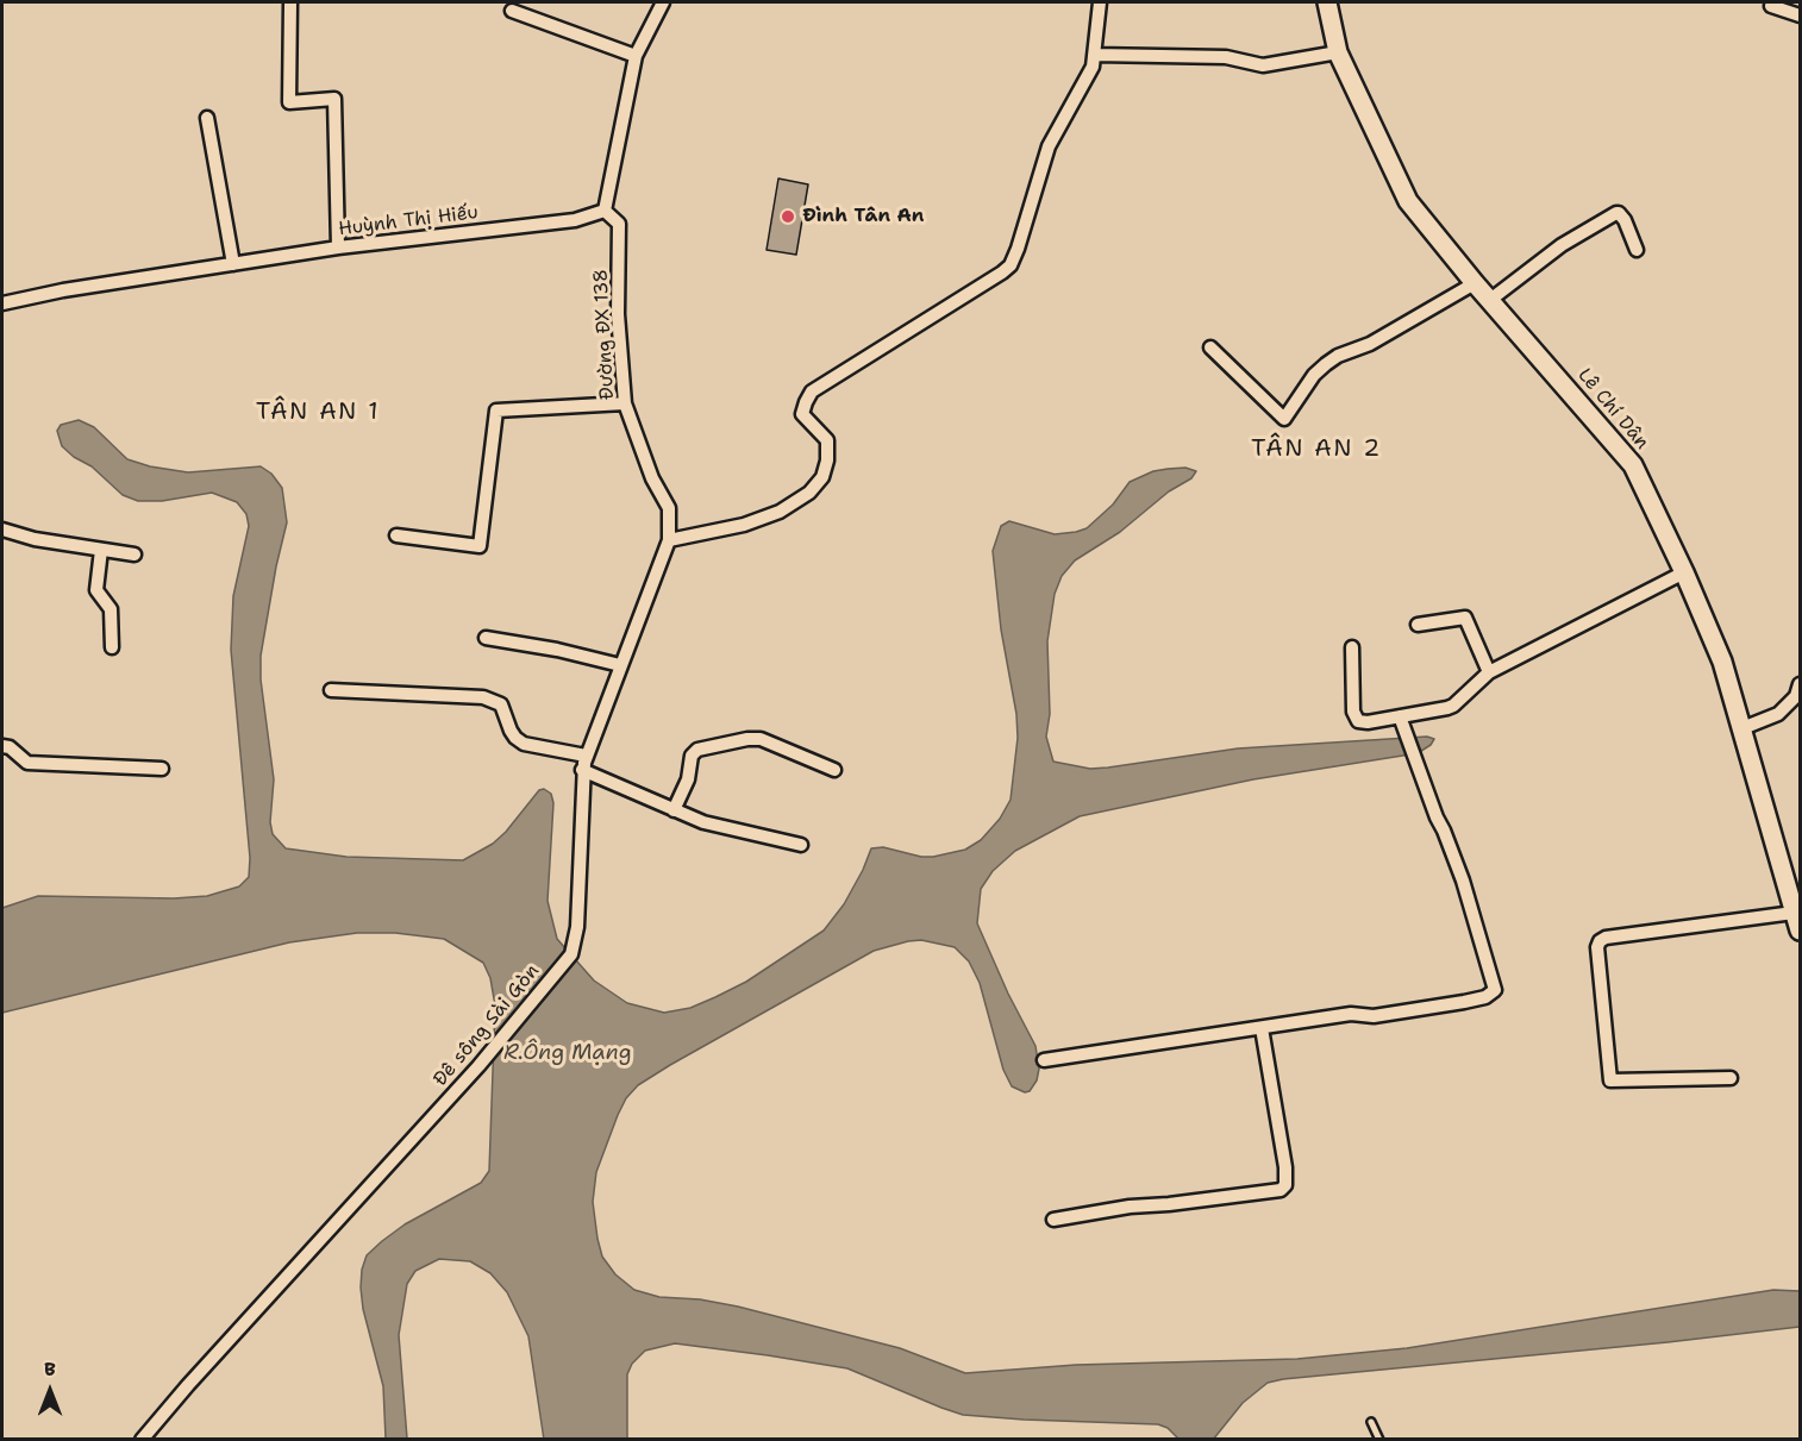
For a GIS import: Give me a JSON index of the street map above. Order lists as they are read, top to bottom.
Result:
{
  "streets": {
    "street": [
      "Huỳnh Thị Hiếu",
      "Đường ĐX 138",
      "Lê Chí Dân",
      "Đê sông Sài Gòn"
    ]
  },
  "crossings": [
    ["Huỳnh Thị Hiếu", "Đường ĐX 138"],
    ["Đường ĐX 138", "Đê sông Sài Gòn"]
  ],
  "districts": ["TÂN AN 1", "TÂN AN 2"],
  "water": ["R.Ông Mạng"],
  "places": ["Đình Tân An"],
  "north": "top"
}
